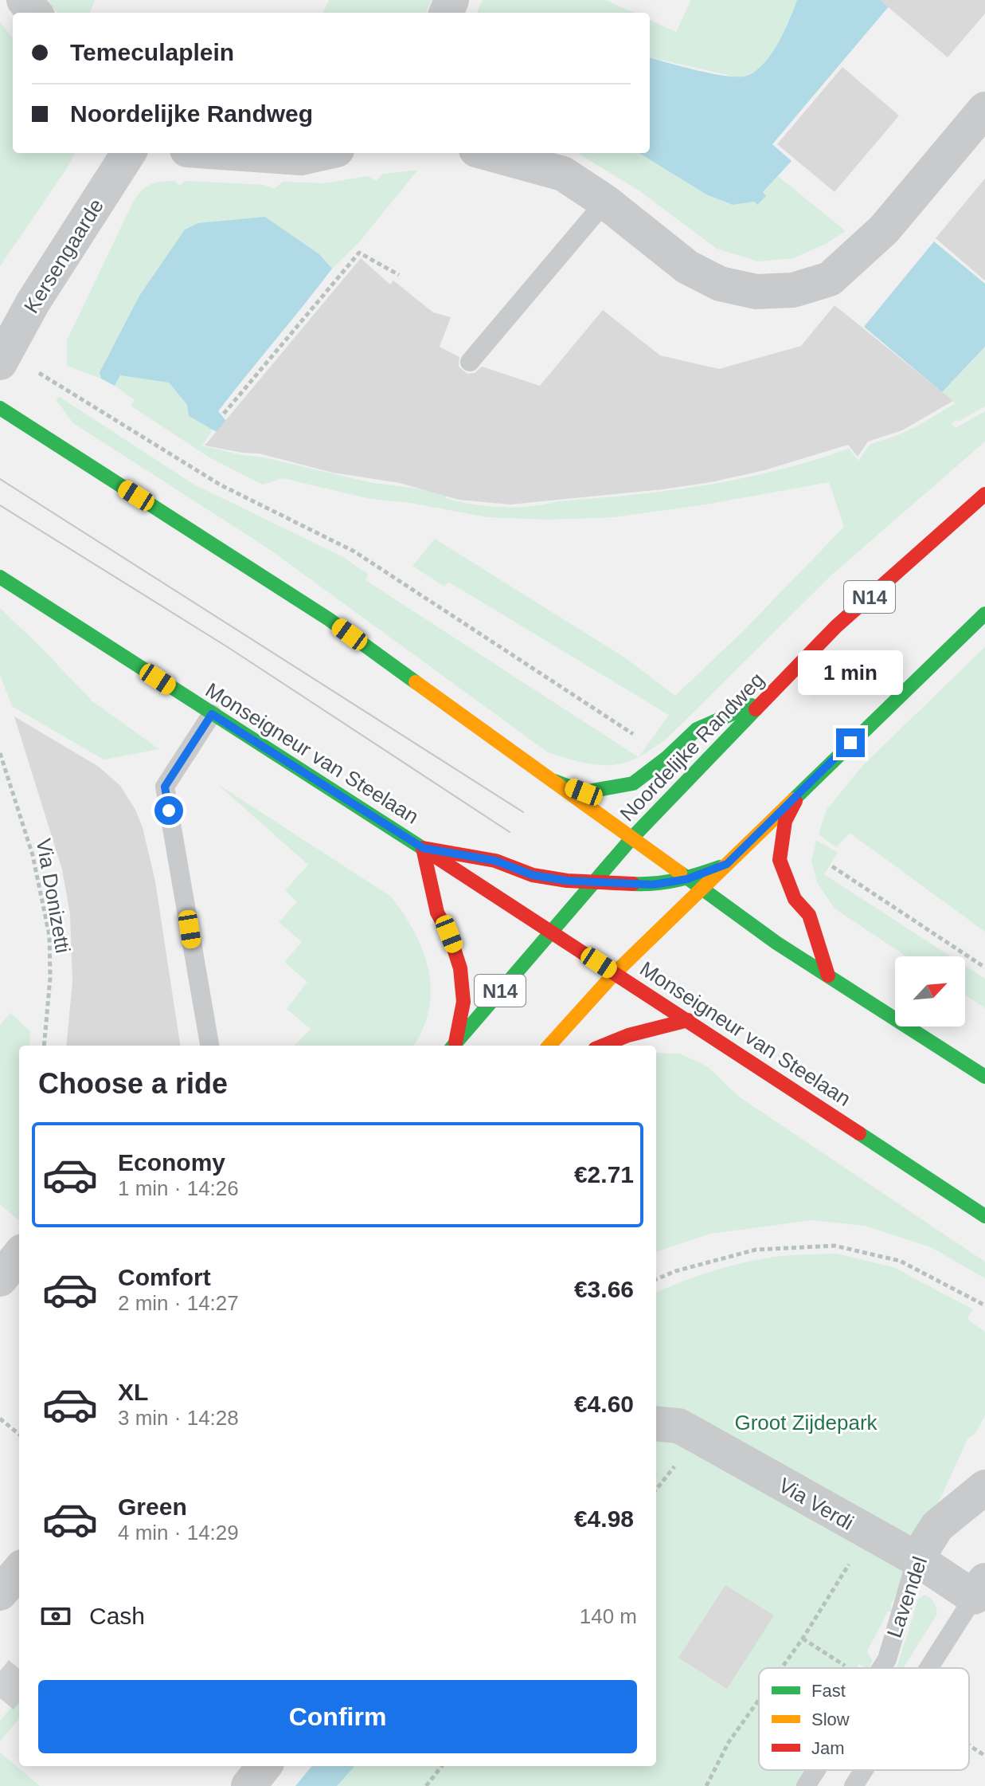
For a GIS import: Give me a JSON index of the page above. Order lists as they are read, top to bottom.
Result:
{
  "streets": {
    "main road": ["N14", "Noordelijke Randweg", "Monseigneur van Steelaan"],
    "street": ["Kersengaarde", "Via Verdi", "Lavendel"],
    "path": ["Via Donizetti"]
  },
  "crossings": [
    ["Noordelijke Randweg", "Monseigneur van Steelaan"],
    ["Via Verdi", "Lavendel"]
  ],
  "parks": ["Groot Zijdepark"],
  "legend": ["Fast", "Slow", "Jam"],
  "north": "top right",
  "page": {
    "banner": ["Temeculaplein", "Noordelijke Randweg"],
    "bubble": "1 min",
    "heading": "Choose a ride",
    "list": [
      {
        "name": "Economy",
        "note": "1 min · 14:26",
        "value": "€2.71"
      },
      {
        "name": "Comfort",
        "note": "2 min · 14:27",
        "value": "€3.66"
      },
      {
        "name": "XL",
        "note": "3 min · 14:28",
        "value": "€4.60"
      },
      {
        "name": "Green",
        "note": "4 min · 14:29",
        "value": "€4.98"
      }
    ],
    "pay": ["Cash", "140 m"],
    "buttons": "Confirm"
  }
}
